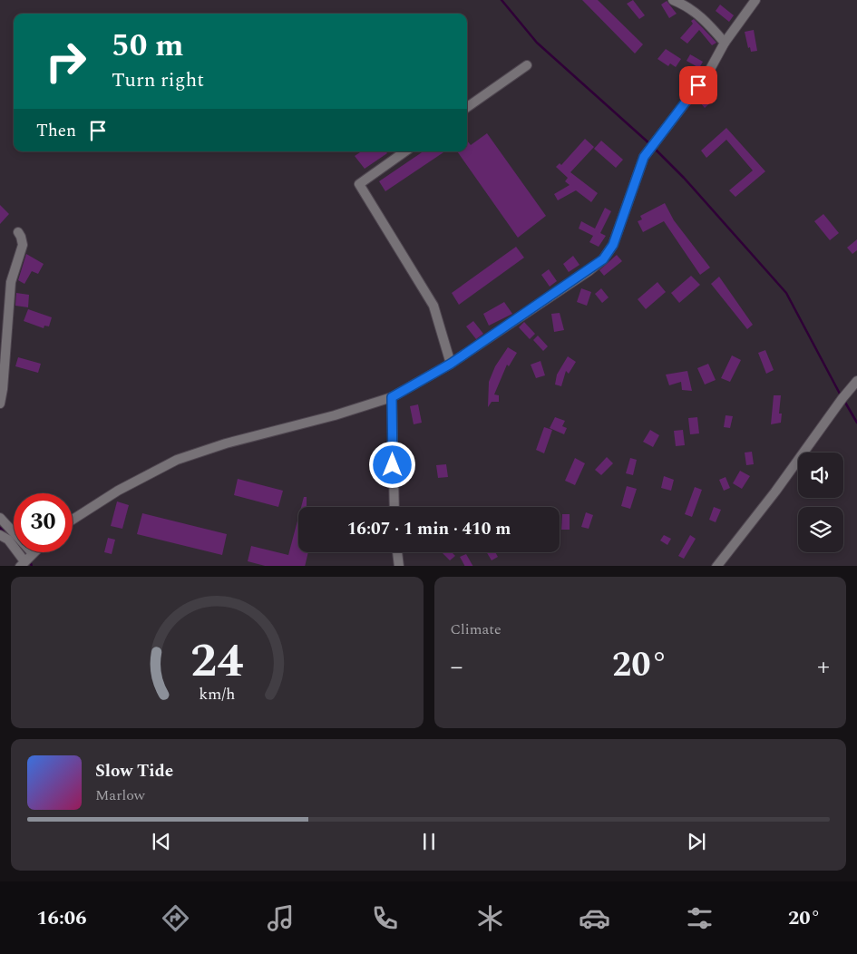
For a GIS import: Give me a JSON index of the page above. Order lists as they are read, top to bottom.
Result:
{
  "page": {
    "turn": ["50 m", "Turn right"],
    "then": "Then",
    "limit": "30",
    "trip": "16:07 · 1 min · 410 m",
    "tile": "Climate",
    "heat": ["−", "20°", "+"],
    "song": ["Slow Tide", "Marlow"],
    "tabs": ["16:06", "20°"],
    "gauge": ["24", "km/h"]
  }
}
